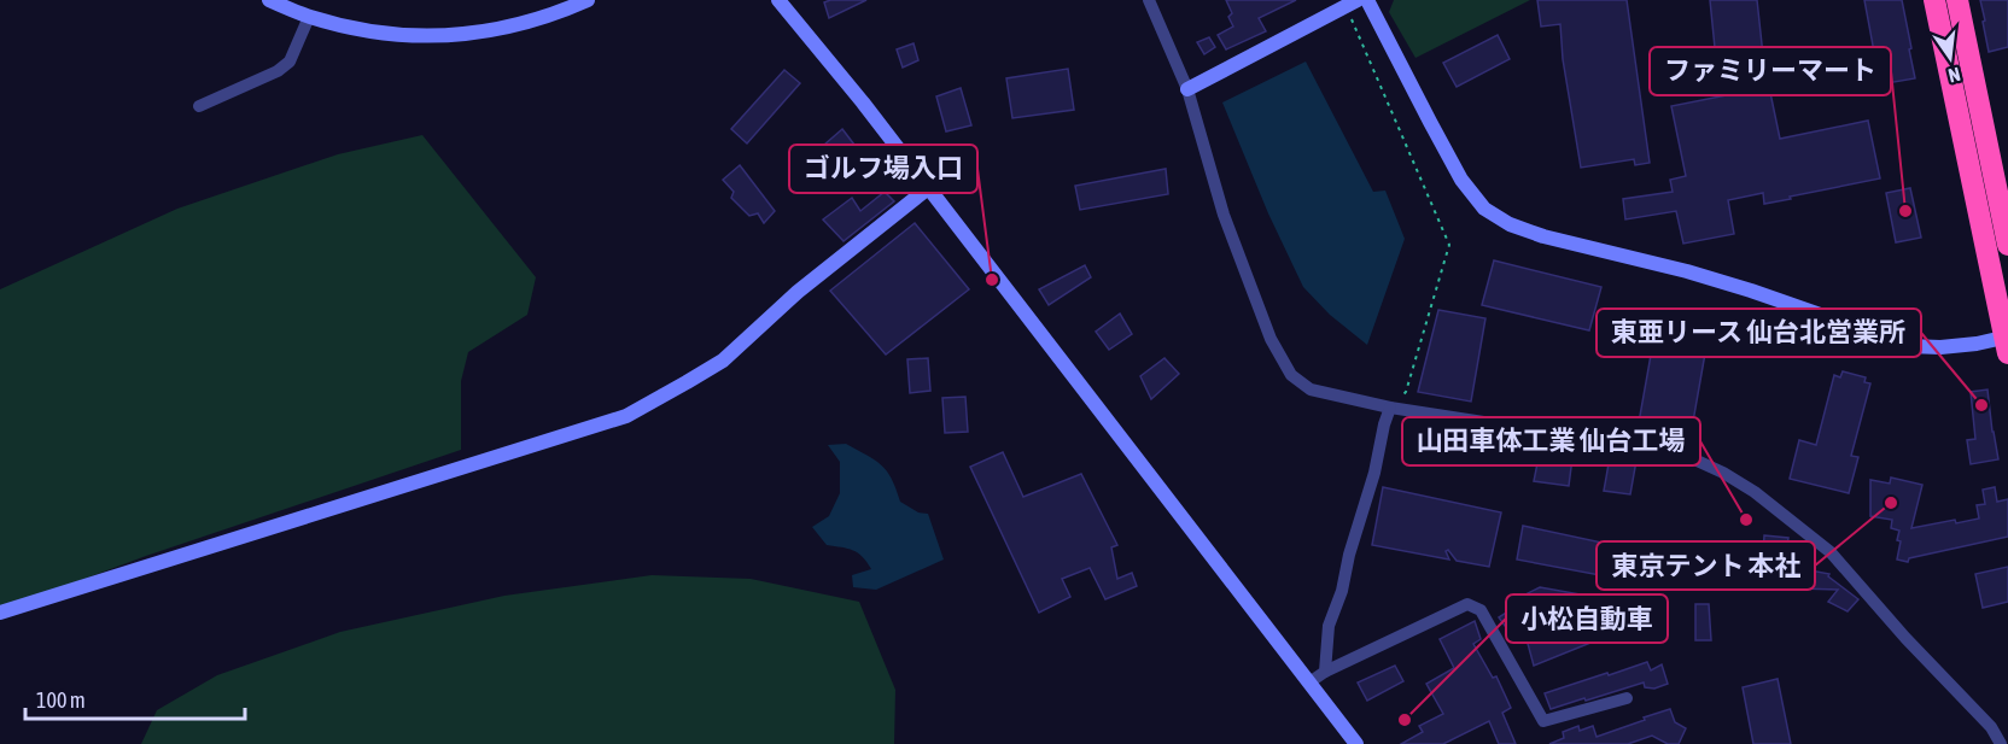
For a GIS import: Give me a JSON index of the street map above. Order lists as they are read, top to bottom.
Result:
{
  "places": [
    "ファミリーマート",
    "ゴルフ場入口",
    "東亜リース 仙台北営業所",
    "東京テント 本社",
    "山田車体工業 仙台工場",
    "小松自動車"
  ],
  "scale_bar": "100 m",
  "north": "bottom"
}
